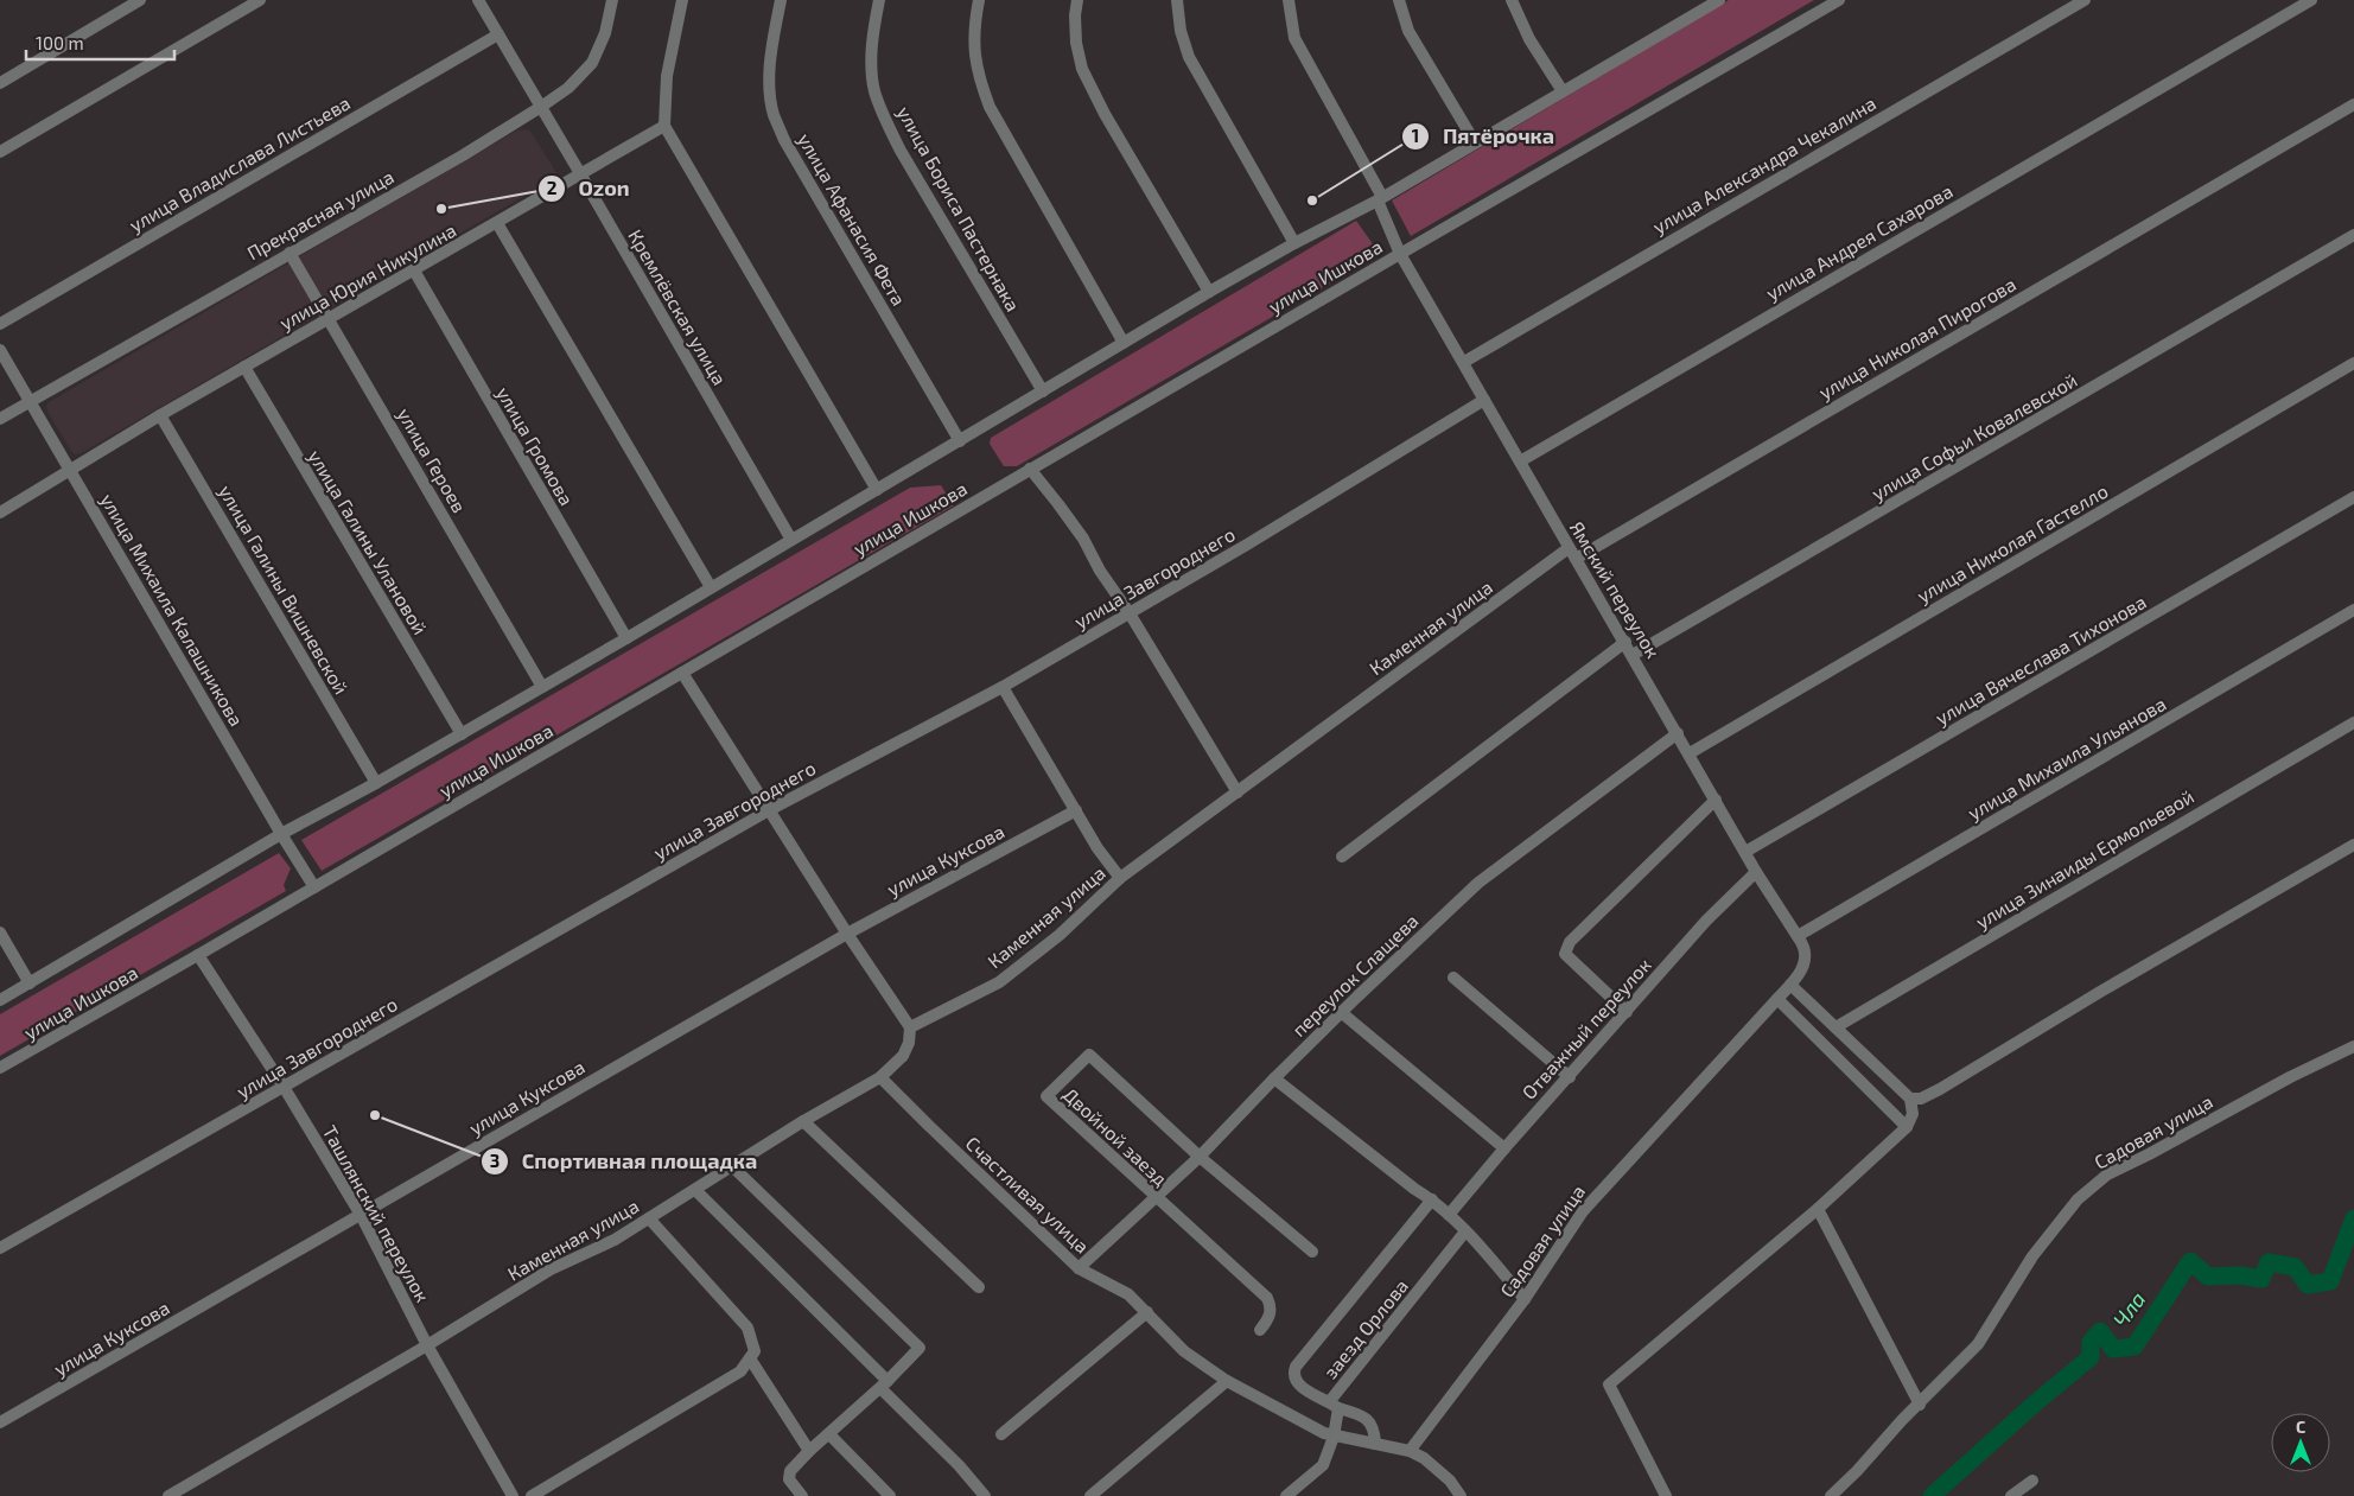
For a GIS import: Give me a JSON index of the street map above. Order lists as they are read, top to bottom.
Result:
{
  "streets": {
    "street": [
      "улица Владислава Листьева",
      "улица Александра Чекалина",
      "улица Бориса Пастернака",
      "Прекрасная улица",
      "улица Афанасия Фета",
      "улица Андрея Сахарова",
      "улица Юрия Никулина",
      "улица Ишкова",
      "Кремлёвская улица",
      "улица Николая Пирогова",
      "улица Софьи Ковалевской",
      "улица Громова",
      "улица Героев",
      "улица Галины Улановой",
      "улица Николая Гастелло",
      "улица Завгороднего",
      "улица Галины Вишневской",
      "Ямский переулок",
      "улица Михаила Калашникова",
      "Каменная улица",
      "улица Вячеслава Тихонова",
      "улица Михаила Ульянова",
      "улица Зинаиды Ермольевой",
      "улица Куксова",
      "переулок Слащева",
      "Отважный переулок",
      "Садовая улица",
      "Двойной заезд",
      "Счастливая улица",
      "Ташлянский переулок",
      "заезд Орлова"
    ]
  },
  "crossings": [
    ["улица Владислава Листьева", "Кремлёвская улица"],
    ["улица Александра Чекалина", "Ямский переулок"],
    ["улица Бориса Пастернака", "улица Ишкова"],
    ["Прекрасная улица", "Кремлёвская улица"],
    ["Прекрасная улица", "улица Героев"],
    ["Прекрасная улица", "улица Михаила Калашникова"],
    ["улица Афанасия Фета", "улица Ишкова"],
    ["улица Андрея Сахарова", "Ямский переулок"],
    ["улица Юрия Никулина", "Кремлёвская улица"],
    ["улица Юрия Никулина", "улица Громова"],
    ["улица Юрия Никулина", "улица Героев"],
    ["улица Юрия Никулина", "улица Галины Улановой"],
    ["улица Юрия Никулина", "улица Галины Вишневской"],
    ["улица Юрия Никулина", "улица Михаила Калашникова"],
    ["улица Ишкова", "Кремлёвская улица"],
    ["улица Ишкова", "улица Громова"],
    ["улица Ишкова", "улица Героев"],
    ["улица Ишкова", "улица Галины Улановой"],
    ["улица Ишкова", "улица Галины Вишневской"],
    ["улица Ишкова", "Ямский переулок"],
    ["улица Ишкова", "улица Михаила Калашникова"],
    ["улица Ишкова", "Ташлянский переулок"],
    ["улица Николая Пирогова", "Ямский переулок"],
    ["улица Николая Пирогова", "Каменная улица"],
    ["улица Софьи Ковалевской", "Ямский переулок"],
    ["улица Николая Гастелло", "Ямский переулок"],
    ["улица Завгороднего", "Ямский переулок"],
    ["улица Завгороднего", "Ташлянский переулок"],
    ["Ямский переулок", "Каменная улица"],
    ["Ямский переулок", "улица Вячеслава Тихонова"],
    ["Ямский переулок", "улица Михаила Ульянова"],
    ["Ямский переулок", "переулок Слащева"],
    ["Ямский переулок", "Отважный переулок"],
    ["Ямский переулок", "Садовая улица"],
    ["Каменная улица", "Счастливая улица"],
    ["Каменная улица", "Ташлянский переулок"],
    ["улица Михаила Ульянова", "Садовая улица"],
    ["улица Куксова", "Ташлянский переулок"],
    ["переулок Слащева", "Двойной заезд"],
    ["переулок Слащева", "Счастливая улица"],
    ["Садовая улица", "Счастливая улица"]
  ],
  "water": ["Чла"],
  "places": ["Пятёрочка", "Ozon", "Спортивная площадка"],
  "scale_bar": "100 m",
  "north": "top"
}
